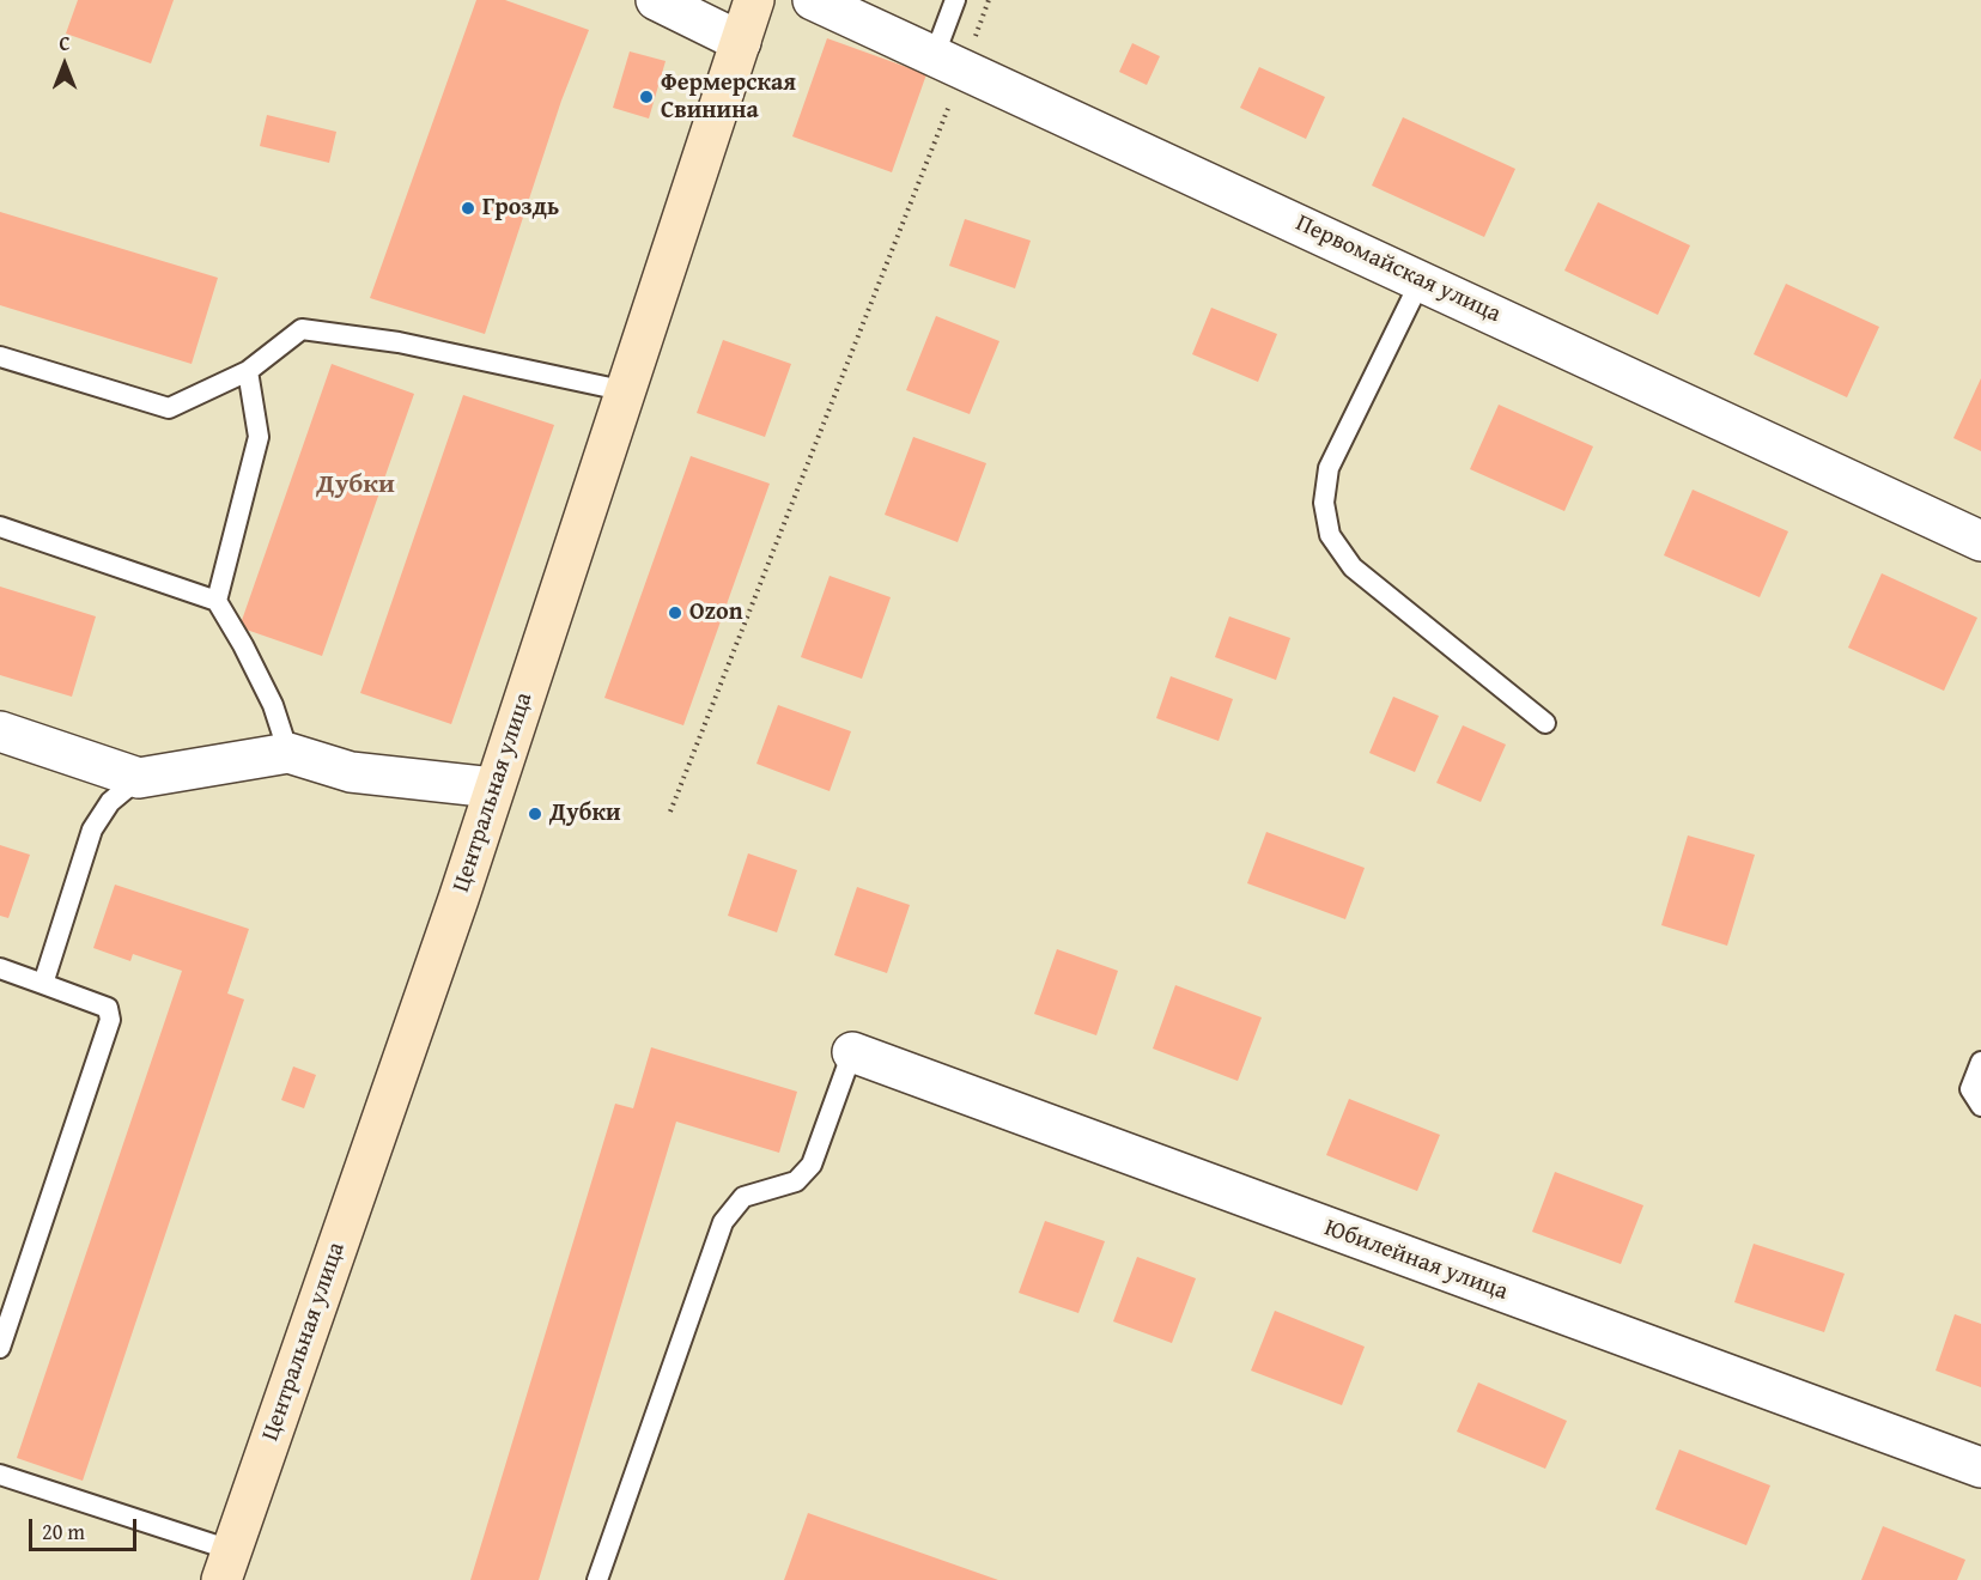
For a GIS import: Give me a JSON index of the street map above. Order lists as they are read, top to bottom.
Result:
{
  "streets": {
    "main road": ["Центральная улица"],
    "street": ["Первомайская улица", "Юбилейная улица"]
  },
  "districts": ["Дубки"],
  "places": [
    "Фермерская Свинина",
    "Гроздь",
    "Ozon",
    "Дубки"
  ],
  "scale_bar": "20 m",
  "north": "top"
}
